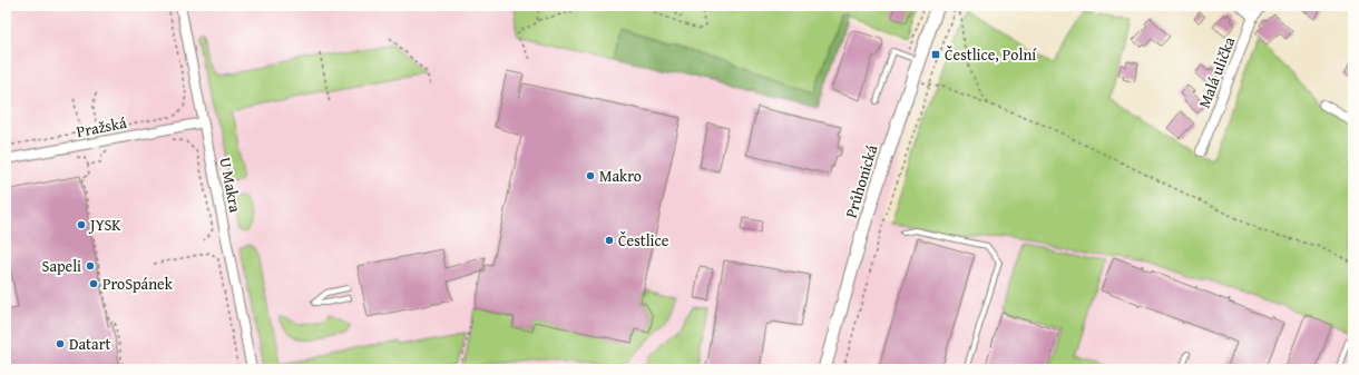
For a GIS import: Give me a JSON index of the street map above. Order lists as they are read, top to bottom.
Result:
{
  "streets": {
    "street": [
      "Malá ulička",
      "Pražská",
      "Průhonická",
      "U Makra"
    ]
  },
  "crossings": [
    ["Pražská", "U Makra"]
  ],
  "places": {
    "transit": ["Čestlice, Polní"],
    "other": [
      "Makro",
      "JYSK",
      "Čestlice",
      "Sapeli",
      "ProSpánek",
      "Datart"
    ]
  }
}
